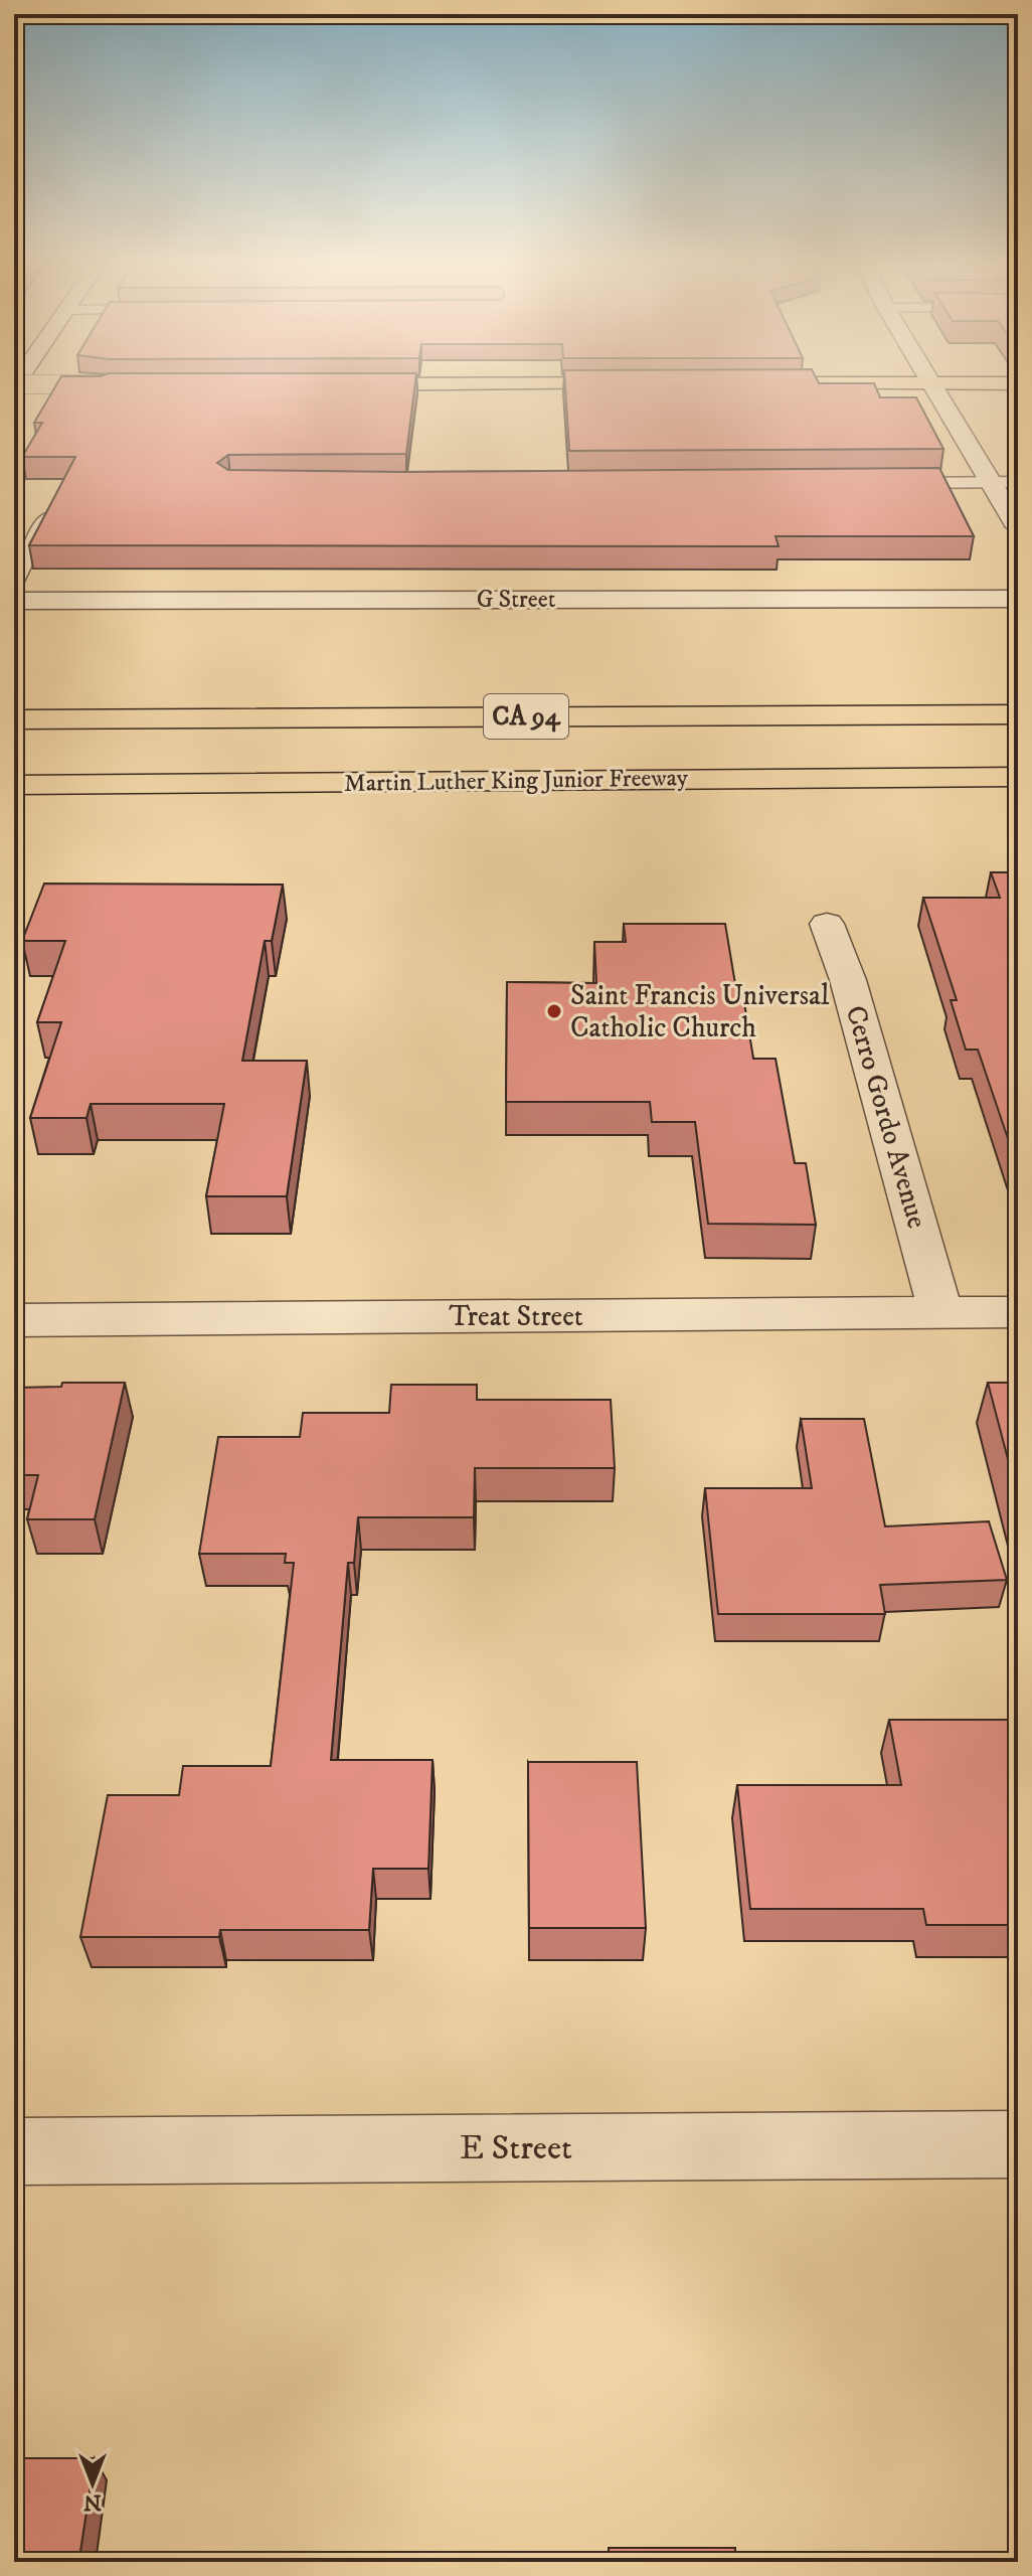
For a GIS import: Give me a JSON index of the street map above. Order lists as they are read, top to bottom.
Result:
{
  "streets": {
    "main road": ["CA 94", "Martin Luther King Junior Freeway"],
    "street": [
      "G Street",
      "Cerro Gordo Avenue",
      "Treat Street",
      "E Street"
    ]
  },
  "crossings": [
    ["Cerro Gordo Avenue", "Treat Street"]
  ],
  "places": ["Saint Francis Universal Catholic Church"],
  "north": "bottom"
}
